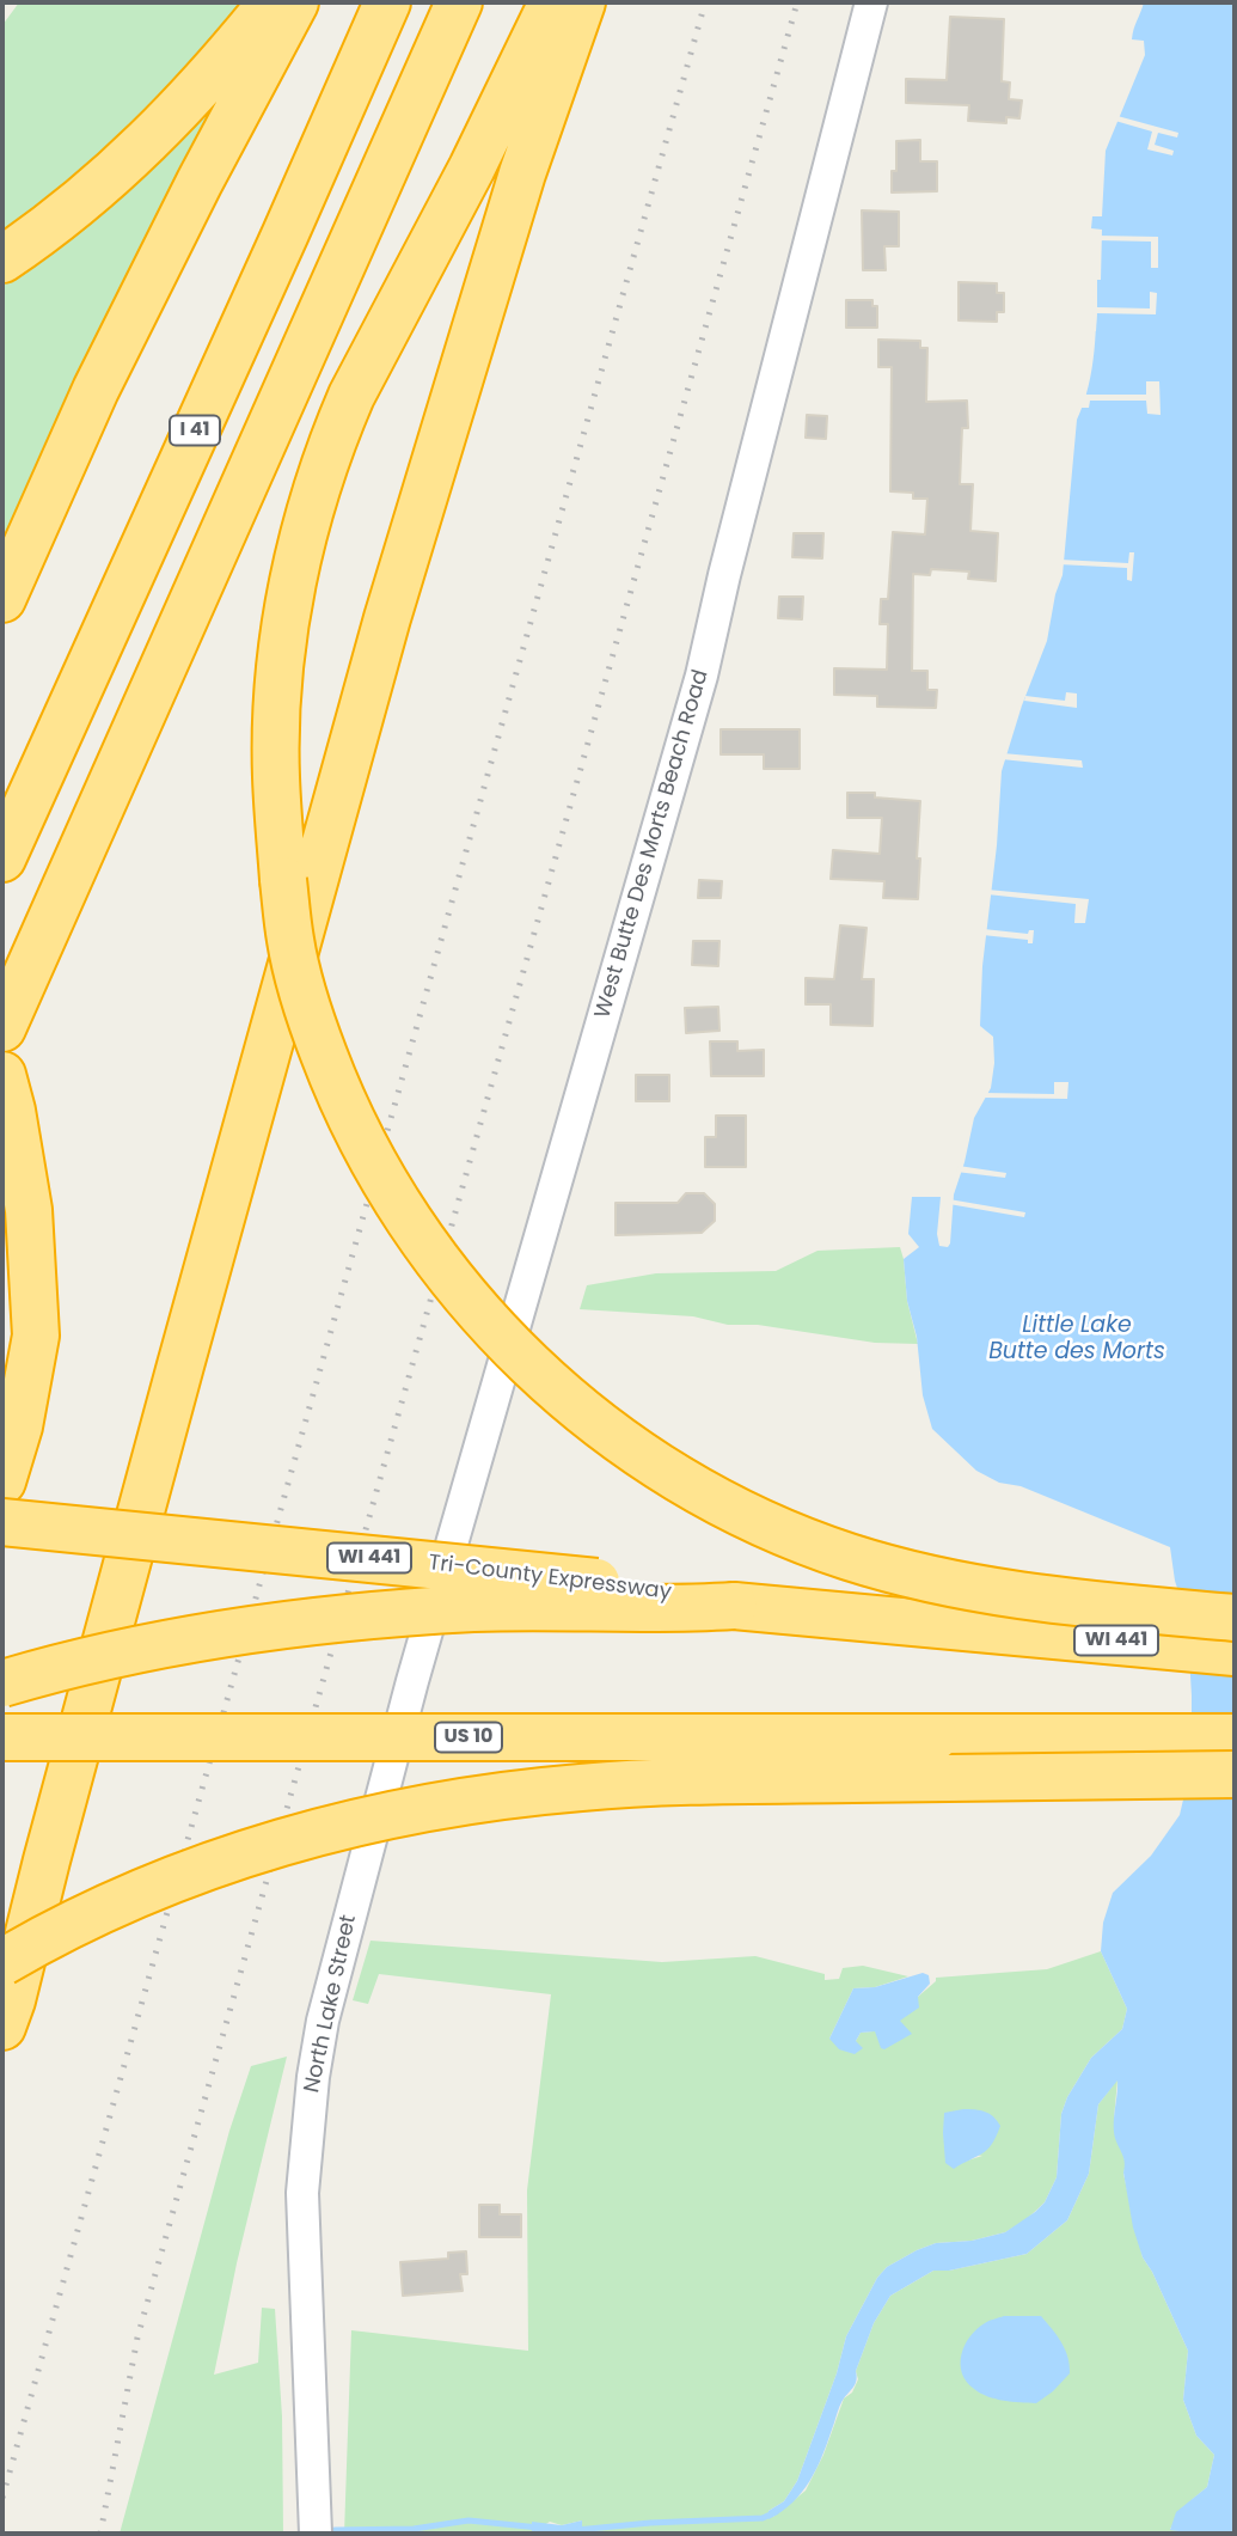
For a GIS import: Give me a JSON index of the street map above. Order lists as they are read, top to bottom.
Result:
{
  "streets": {
    "highway": [
      "I 41",
      "WI 441",
      "Tri-County Expressway",
      "US 10"
    ],
    "street": ["West Butte Des Morts Beach Road", "North Lake Street"]
  },
  "crossings": [
    ["West Butte Des Morts Beach Road", "North Lake Street"]
  ],
  "water": ["Little Lake Butte des Morts"]
}
